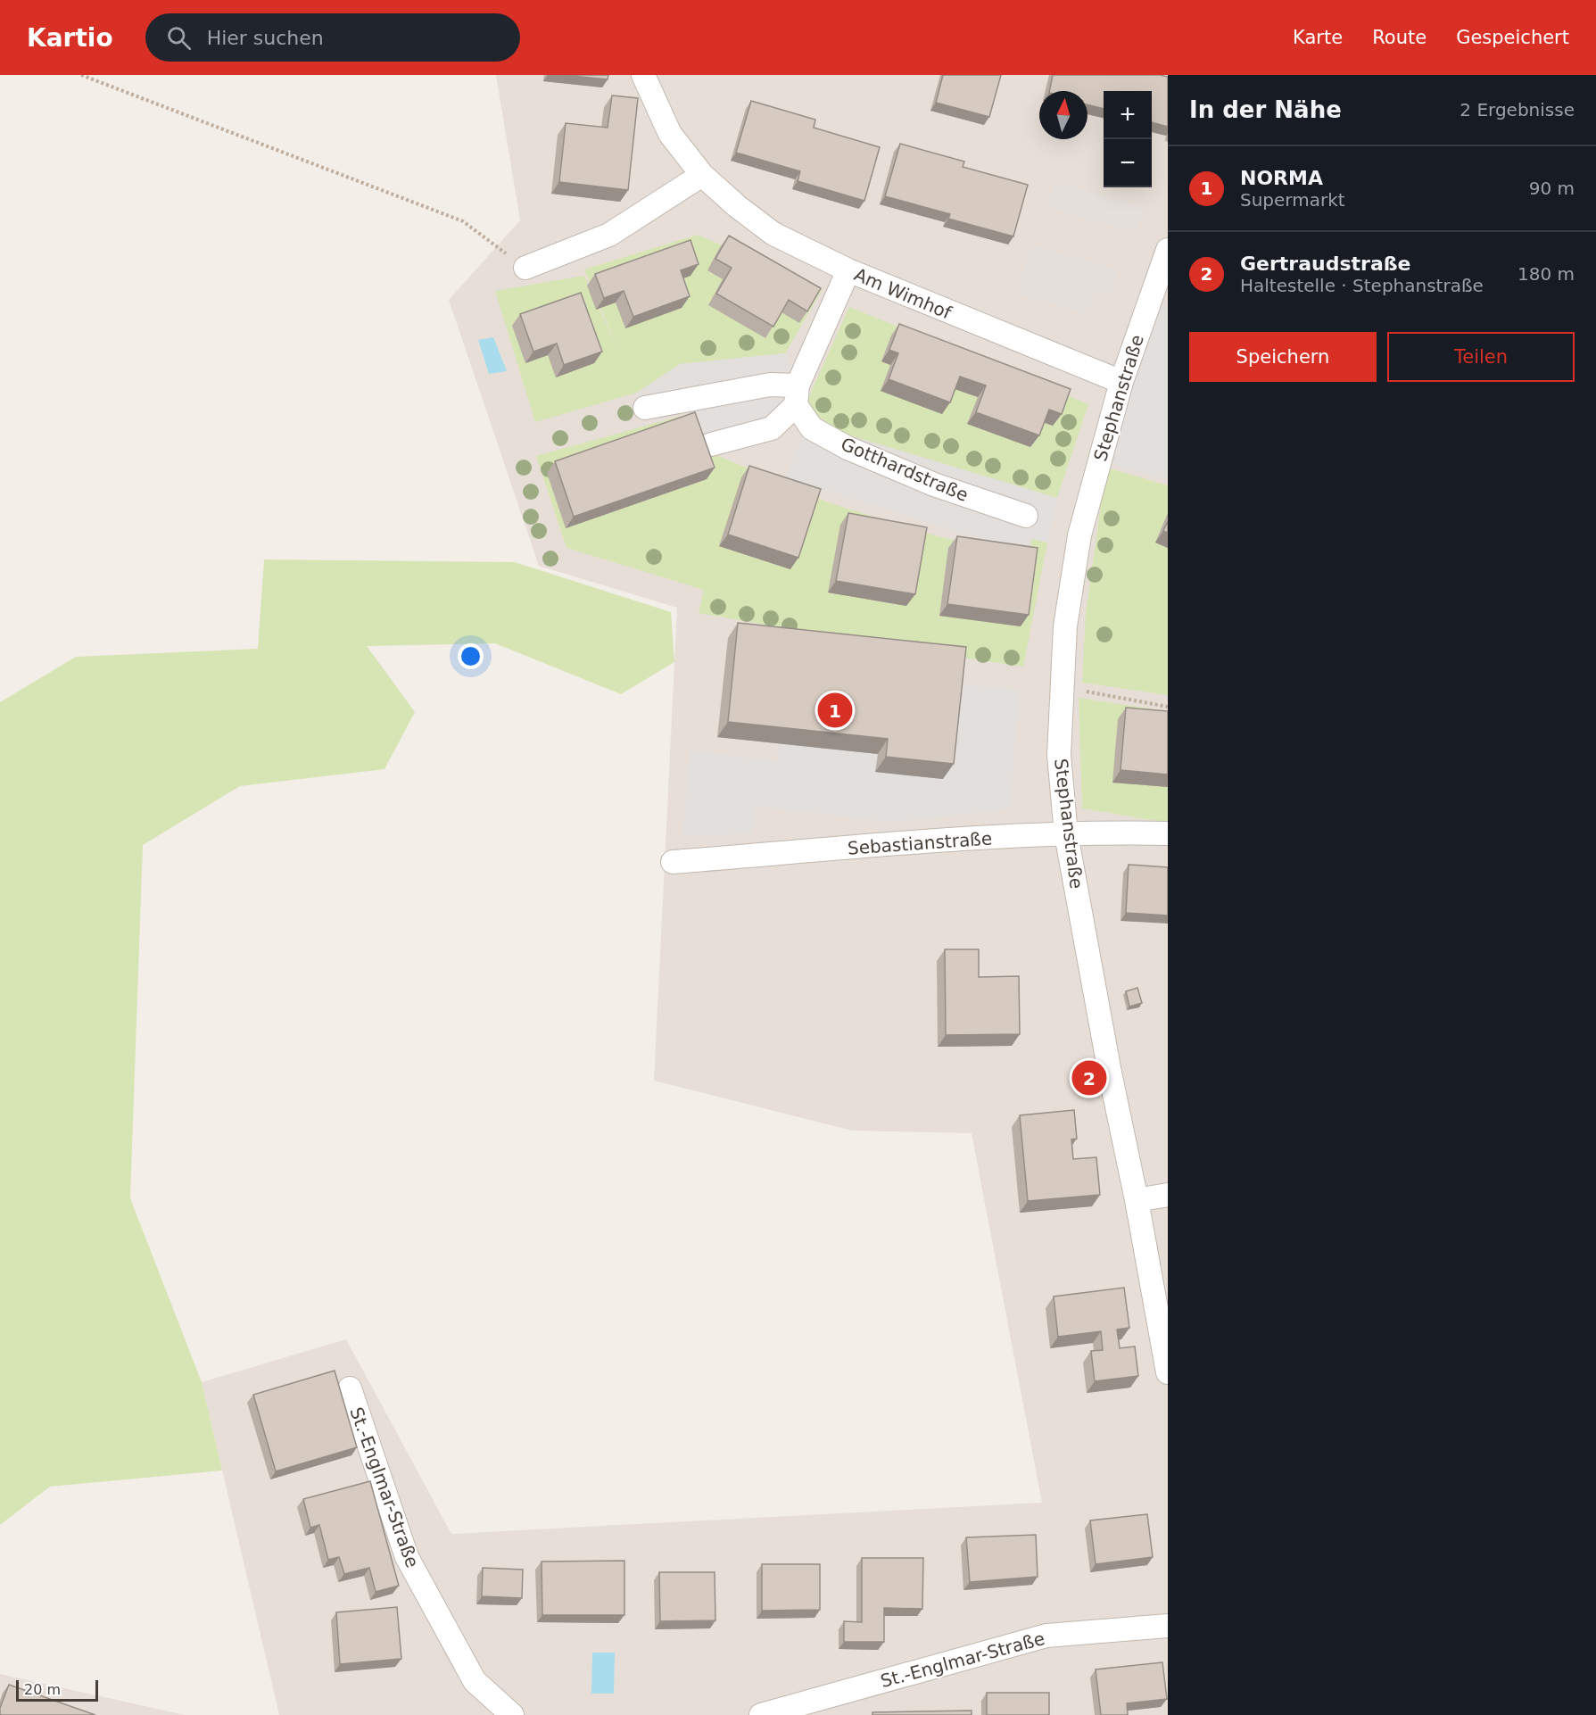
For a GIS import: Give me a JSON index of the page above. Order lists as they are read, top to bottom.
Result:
{
  "streets": {
    "street": [
      "Am Wimhof",
      "Stephanstraße",
      "Gotthardstraße",
      "Sebastianstraße",
      "St.-Englmar-Straße"
    ]
  },
  "crossings": [
    ["Am Wimhof", "Stephanstraße"],
    ["Stephanstraße", "Sebastianstraße"]
  ],
  "scale_bar": "20 m",
  "north": "top",
  "page": {
    "header": "Kartio",
    "search": "Hier suchen",
    "nav": ["Karte", "Route", "Gespeichert"],
    "heading": ["In der Nähe", "2 Ergebnisse"],
    "map_buttons": ["+", "−"],
    "list": [
      {
        "mark": "1",
        "name": "NORMA",
        "note": "Supermarkt",
        "value": "90 m"
      },
      {
        "mark": "2",
        "name": "Gertraudstraße",
        "note": "Haltestelle · Stephanstraße",
        "value": "180 m"
      }
    ],
    "buttons": ["Speichern", "Teilen"],
    "pins": ["1", "2"],
    "scale": "20 m"
  }
}
